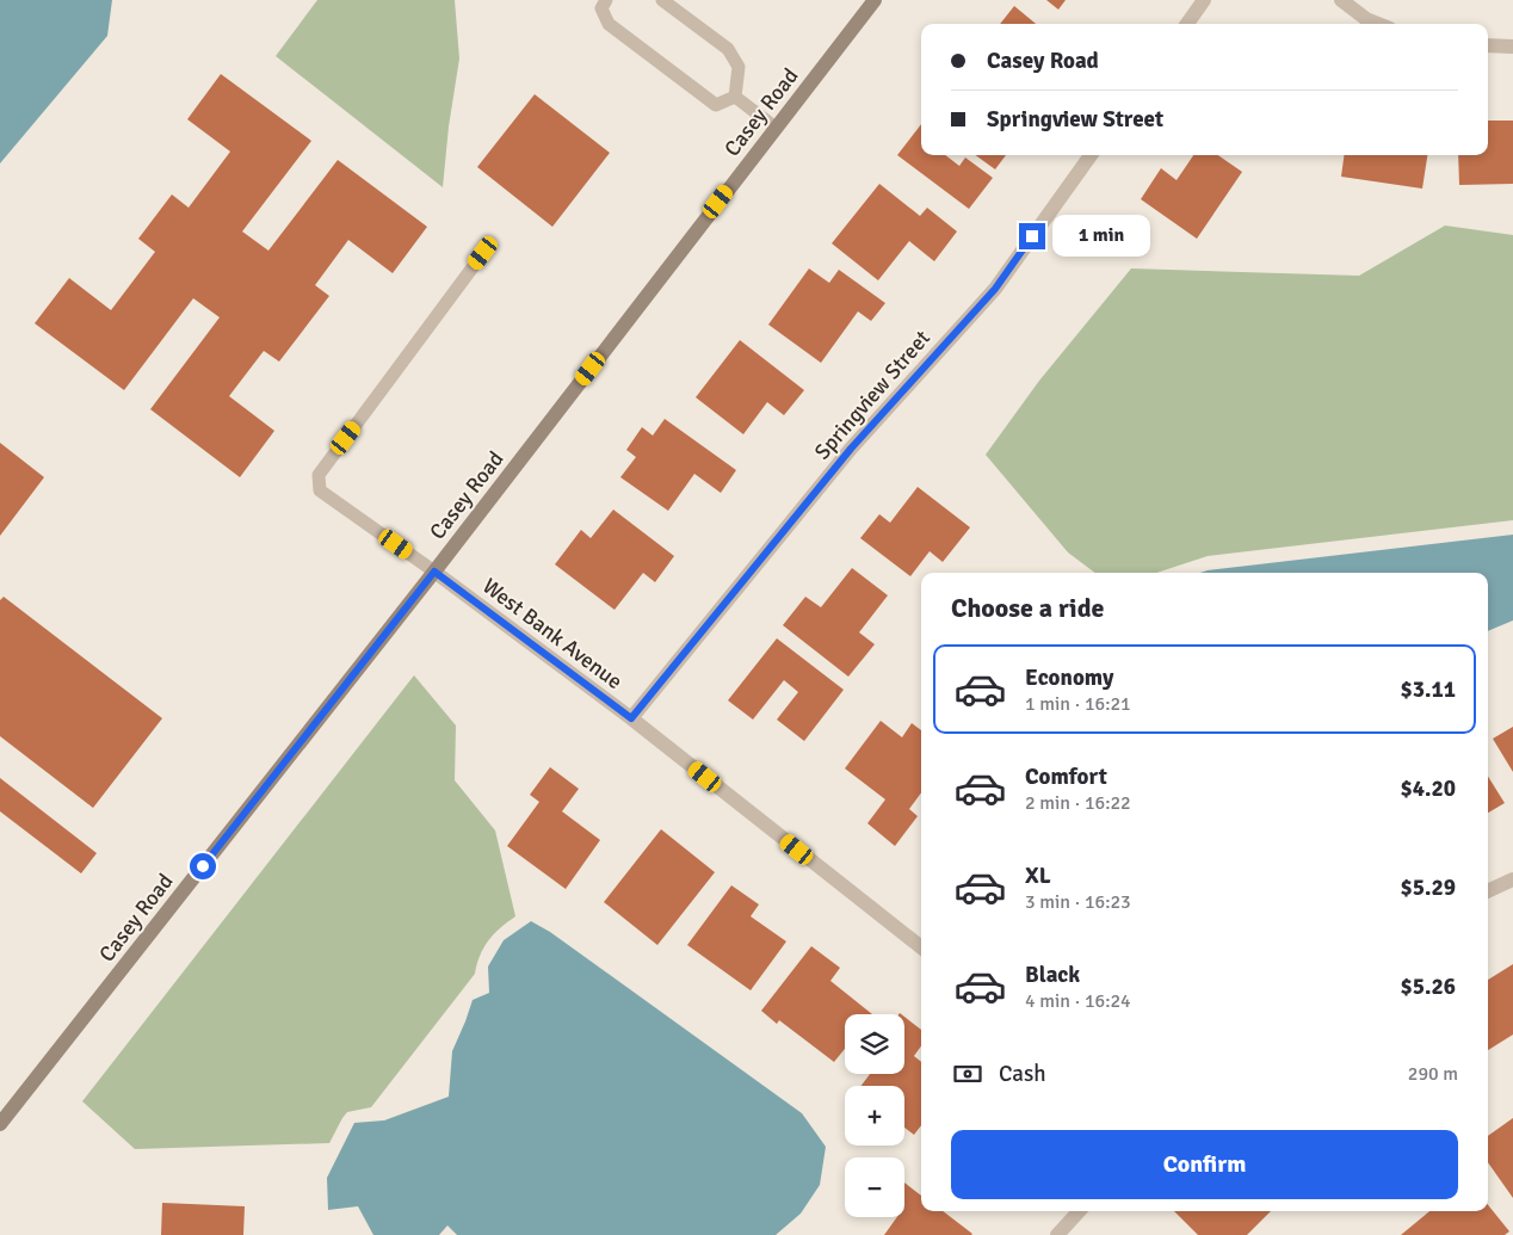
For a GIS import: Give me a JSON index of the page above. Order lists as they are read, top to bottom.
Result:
{
  "streets": {
    "street": ["Casey Road", "Springview Street", "West Bank Avenue"]
  },
  "crossings": [
    ["Casey Road", "West Bank Avenue"],
    ["Springview Street", "West Bank Avenue"]
  ],
  "page": {
    "banner": ["Casey Road", "Springview Street"],
    "bubble": "1 min",
    "heading": "Choose a ride",
    "list": [
      {
        "name": "Economy",
        "note": "1 min · 16:21",
        "value": "$3.11"
      },
      {
        "name": "Comfort",
        "note": "2 min · 16:22",
        "value": "$4.20"
      },
      {
        "name": "XL",
        "note": "3 min · 16:23",
        "value": "$5.29"
      },
      {
        "name": "Black",
        "note": "4 min · 16:24",
        "value": "$5.26"
      }
    ],
    "map_buttons": ["+", "−"],
    "pay": ["Cash", "290 m"],
    "buttons": "Confirm"
  }
}
